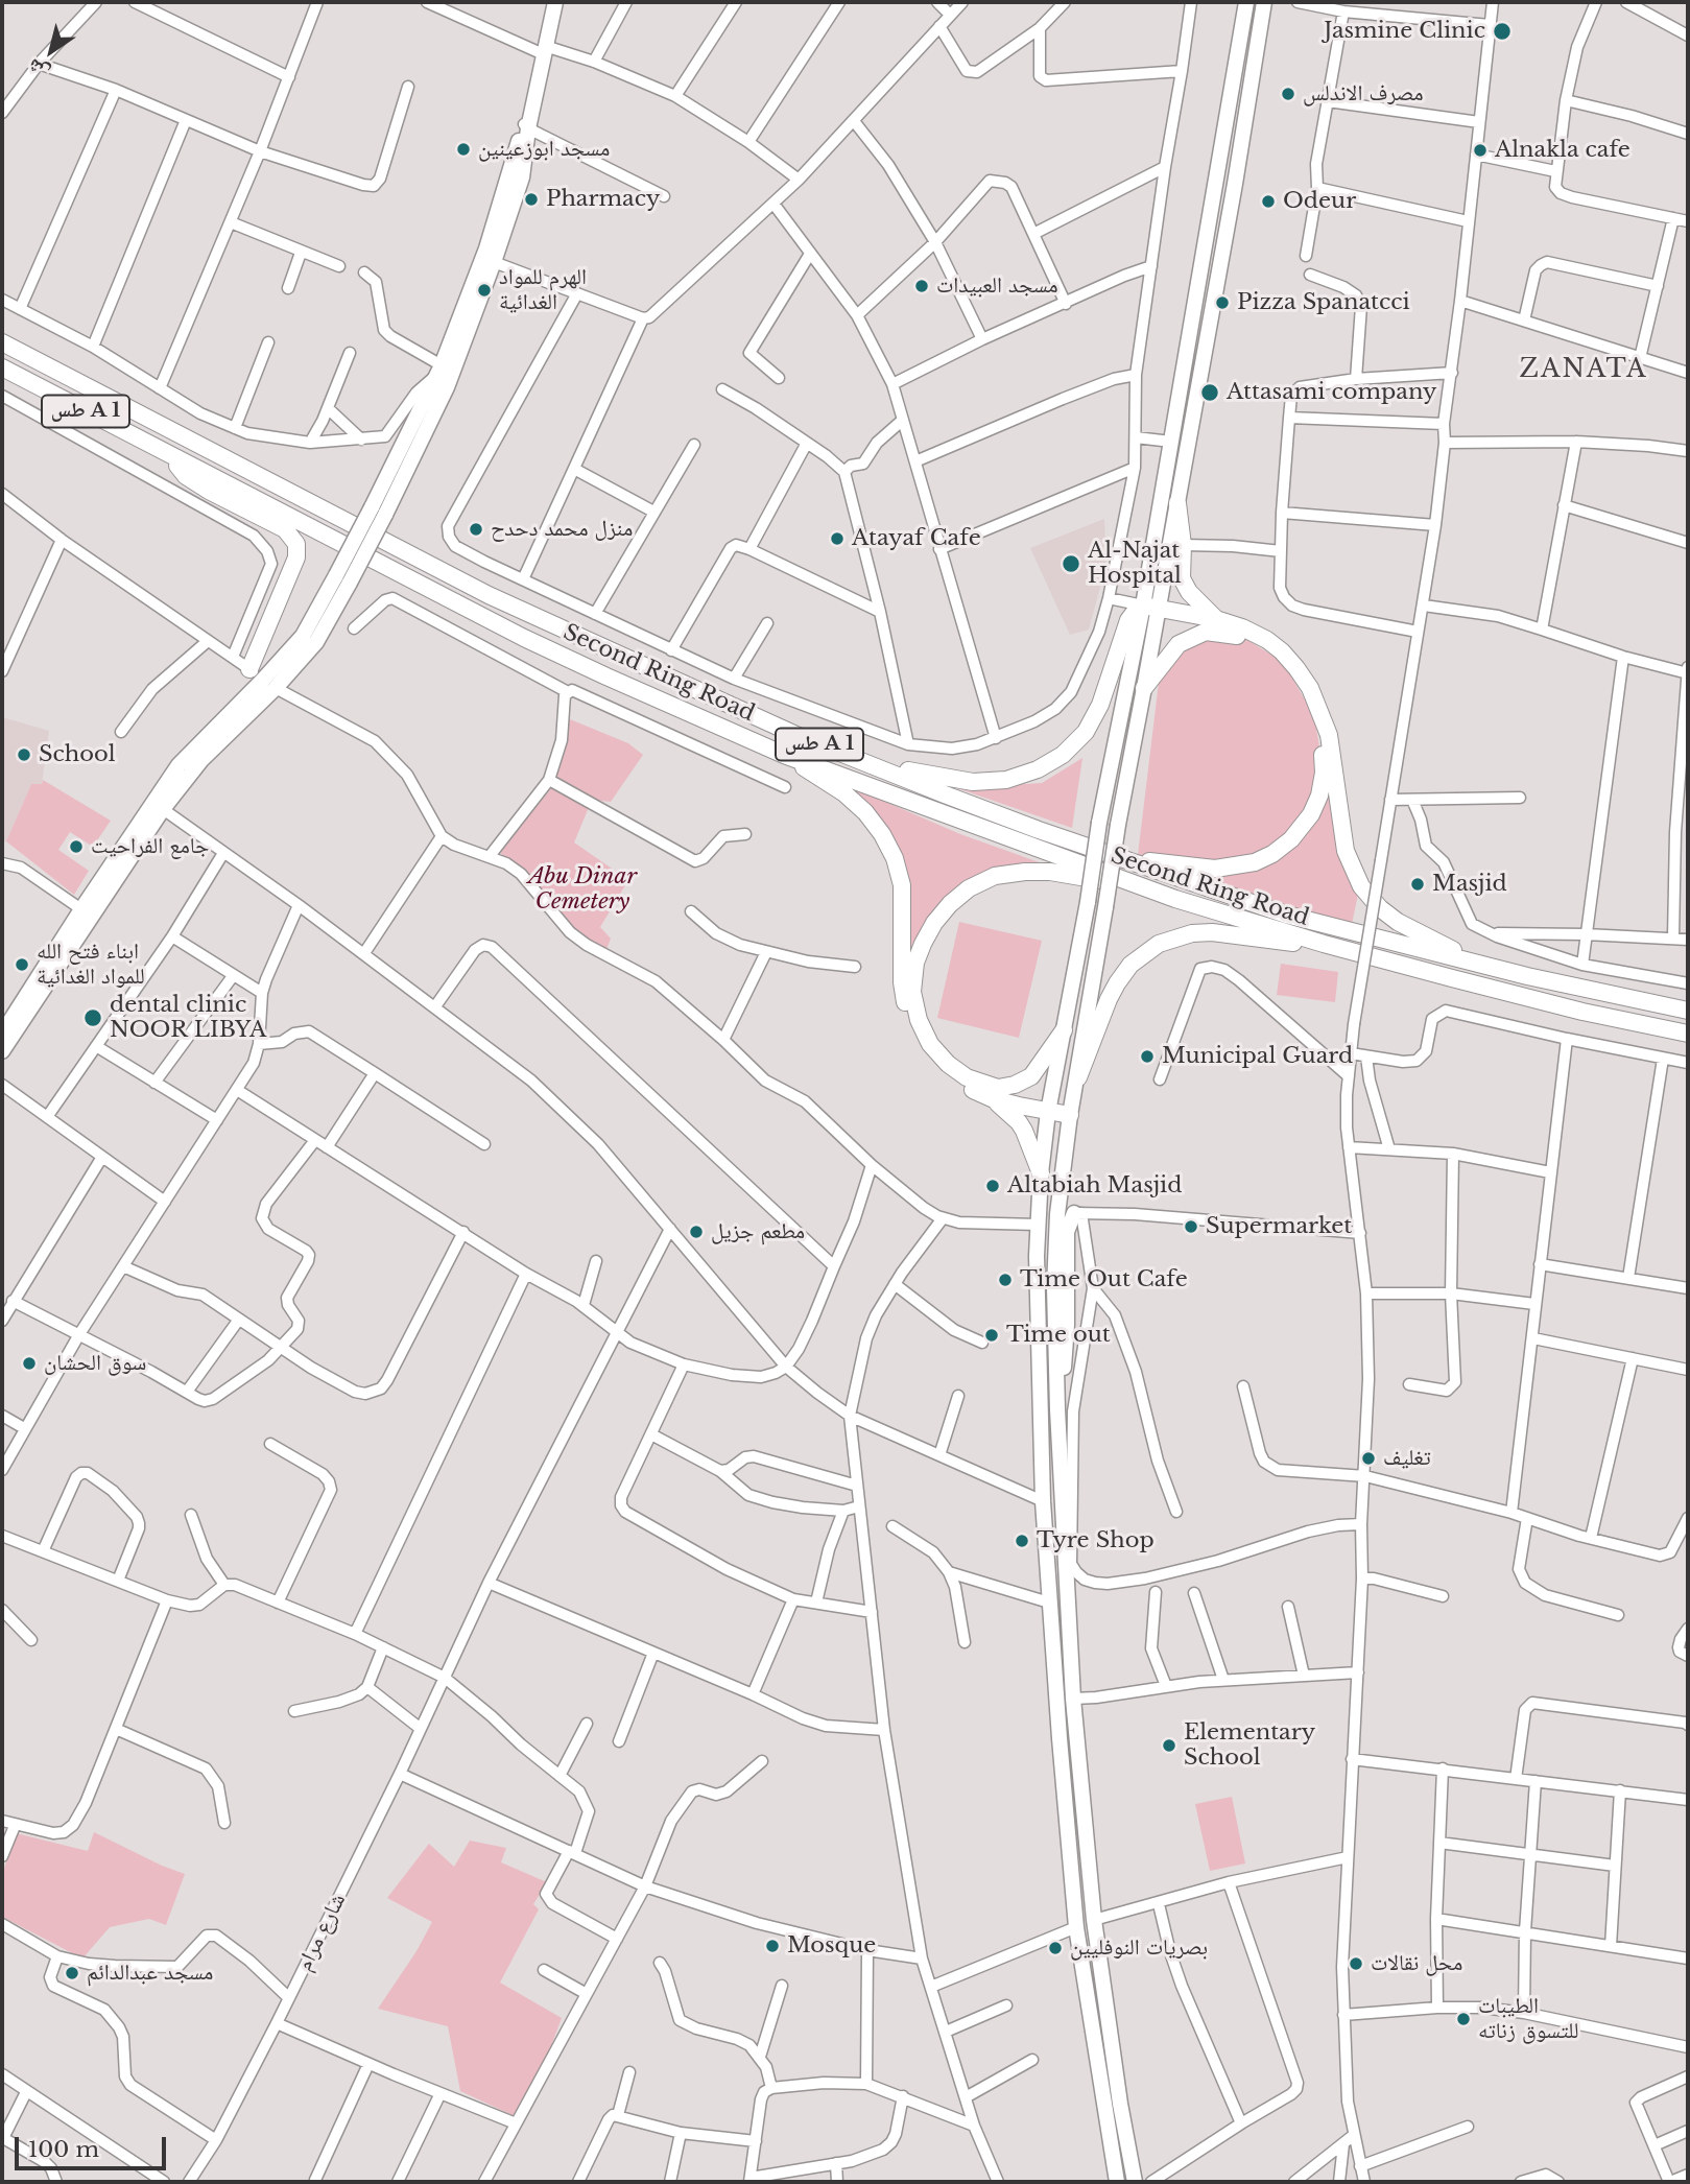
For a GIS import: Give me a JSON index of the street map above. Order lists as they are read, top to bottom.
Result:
{
  "streets": {
    "highway": ["طس A 1", "Second Ring Road"],
    "street": ["شارع مرام"]
  },
  "districts": ["ZANATA"],
  "parks": ["Abu Dinar Cemetery"],
  "places": [
    "Jasmine Clinic",
    "مصرف الاندلس",
    "مسجد ابوزعينين",
    "Alnakla cafe",
    "Pharmacy",
    "Odeur",
    "مسجد العبيدات",
    "الهرم للمواد الغدائية",
    "Pizza Spanatcci",
    "Attasami company",
    "منزل محمد دحدح",
    "Atayaf Cafe",
    "Al-Najat Hospital",
    "School",
    "جامع الفراحيت",
    "Masjid",
    "ابناء فتح الله للمواد الغدائية",
    "dental clinic NOOR LIBYA",
    "Municipal Guard",
    "Altabiah Masjid",
    "Supermarket",
    "مطعم جزيل",
    "Time Out Cafe",
    "Time out",
    "سوق الحشان",
    "تغليف",
    "Tyre Shop",
    "Elementary School",
    "Mosque",
    "بصريات النوفليين",
    "محل نقالات",
    "مسجد عبدالدائم",
    "الطيبات للتسوق زناته"
  ],
  "scale_bar": "100 m",
  "north": "bottom left"
}
